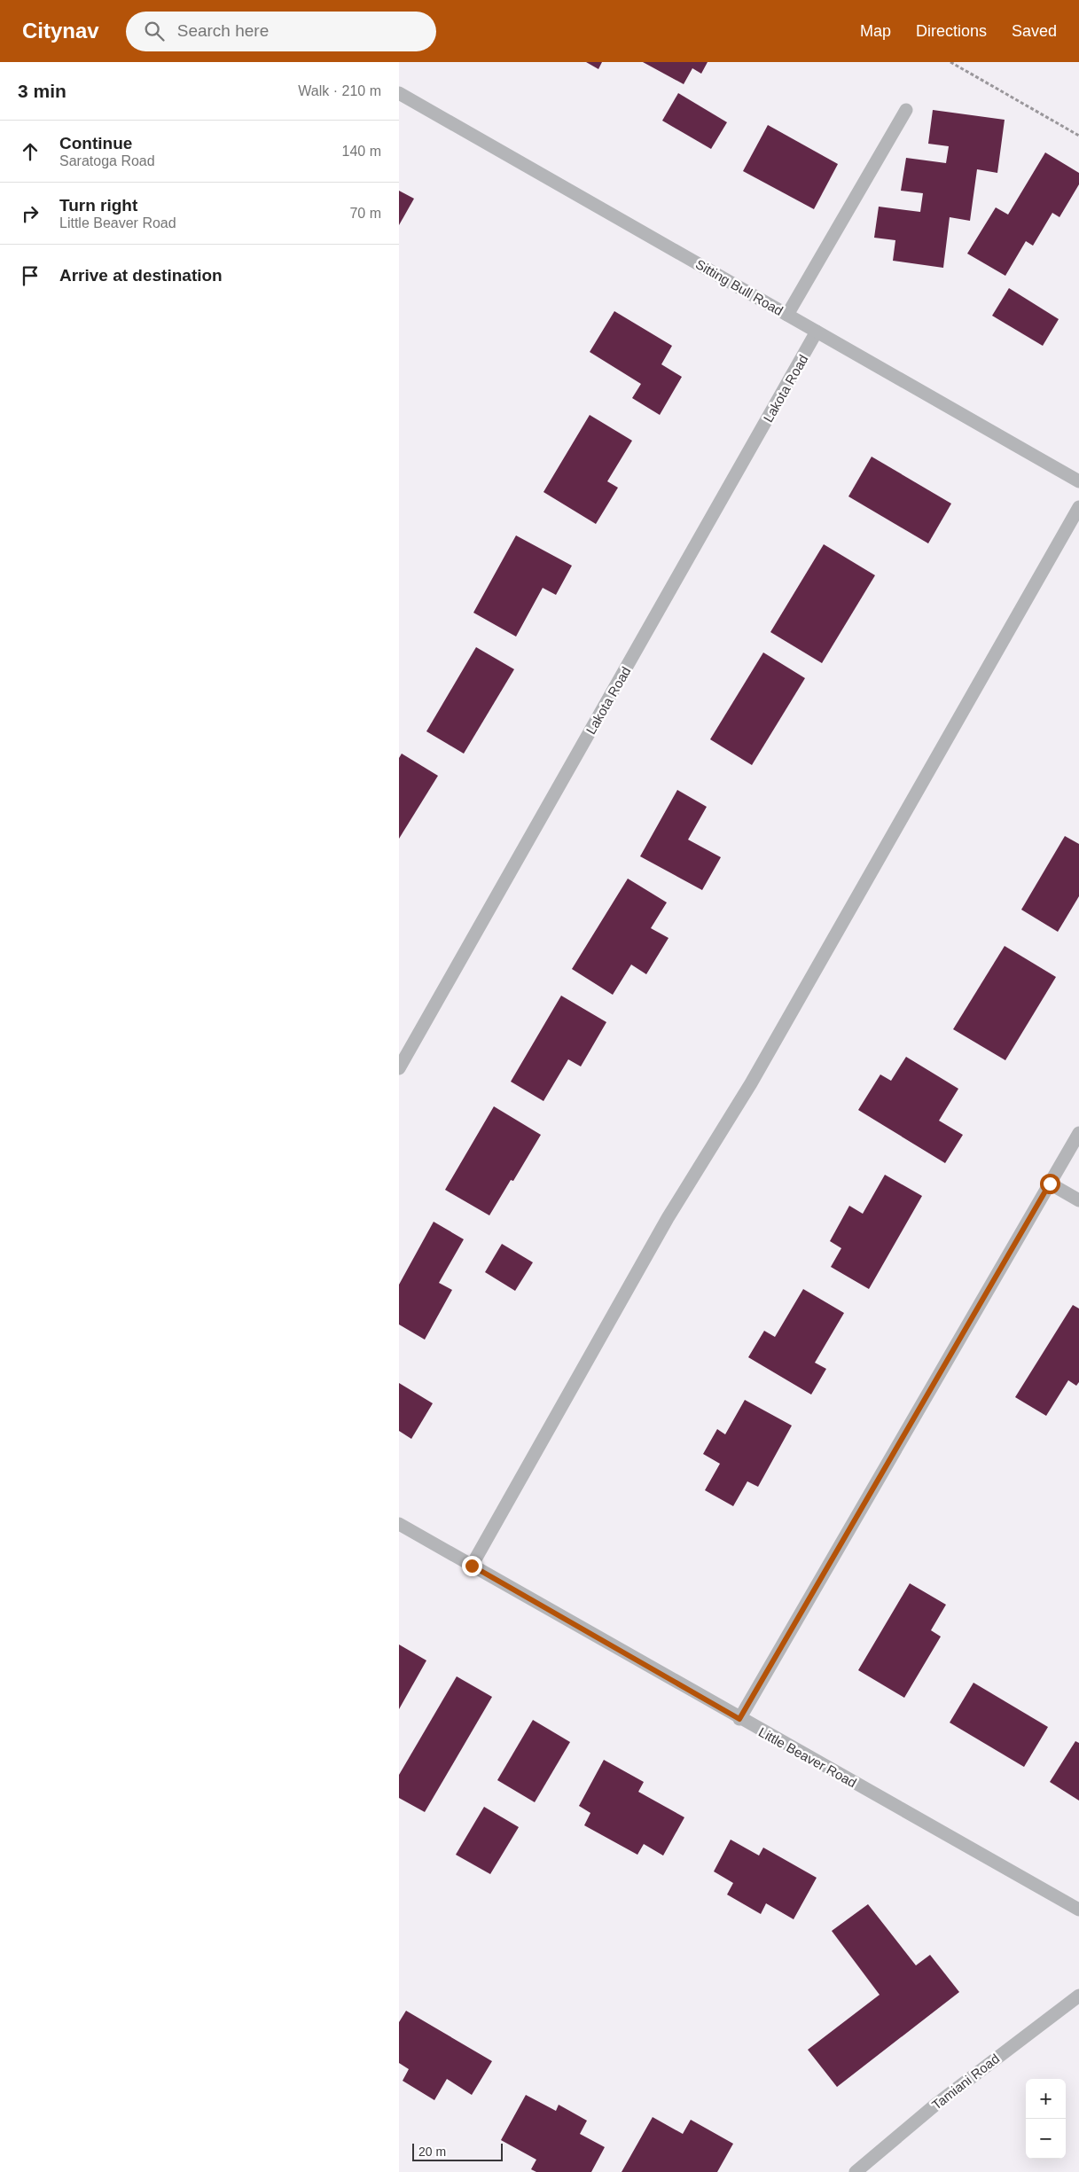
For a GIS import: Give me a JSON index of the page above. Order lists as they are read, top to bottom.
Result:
{
  "streets": {
    "street": [
      "Sitting Bull Road",
      "Lakota Road",
      "Little Beaver Road",
      "Tamiani Road"
    ]
  },
  "crossings": [
    ["Sitting Bull Road", "Lakota Road"]
  ],
  "scale_bar": "20 m",
  "page": {
    "header": "Citynav",
    "search": "Search here",
    "nav": ["Map", "Directions", "Saved"],
    "heading": ["3 min", "Walk · 210 m"],
    "list": [
      ["Continue", "Saratoga Road", "140 m"],
      ["Turn right", "Little Beaver Road", "70 m"],
      "Arrive at destination"
    ],
    "map_buttons": ["+", "−"],
    "scale": "20 m"
  }
}
